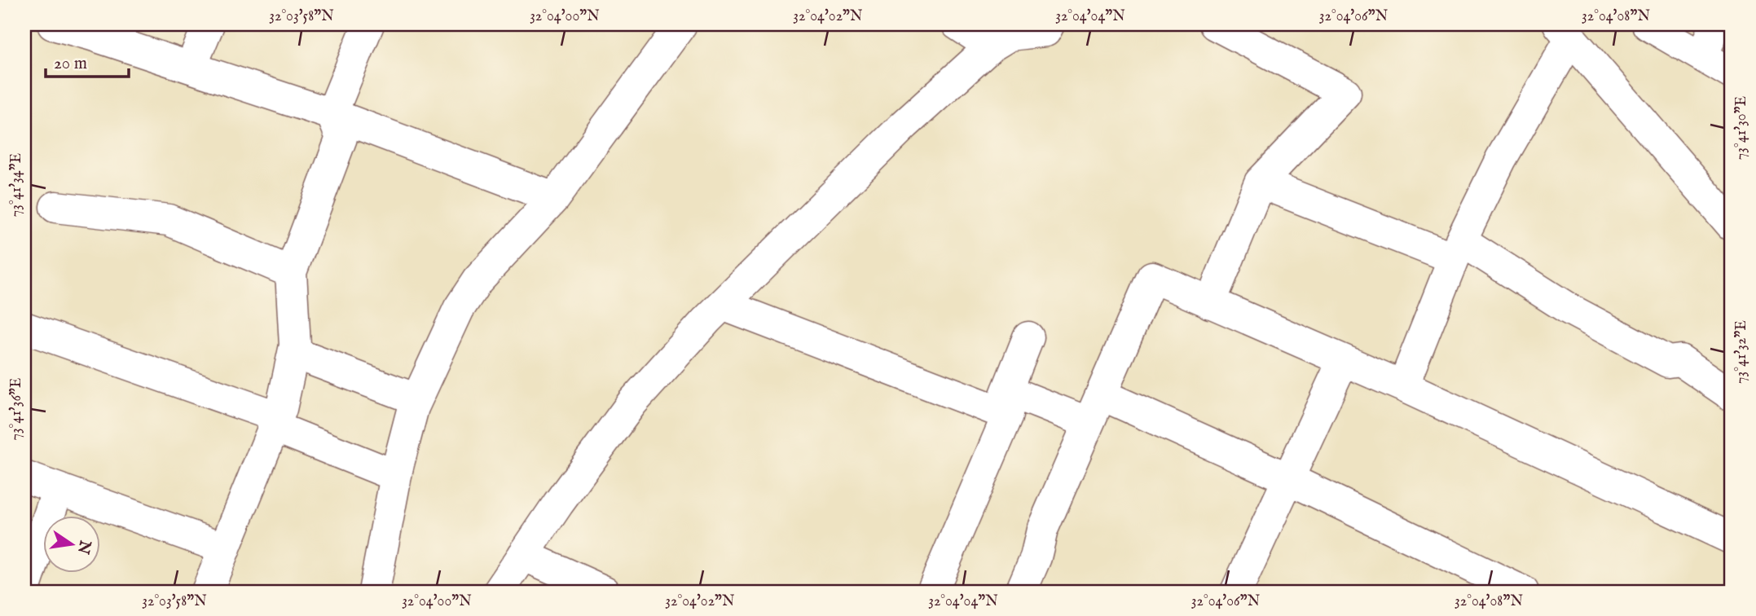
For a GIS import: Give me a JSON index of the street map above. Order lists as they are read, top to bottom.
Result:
{
  "scale_bar": "20 m",
  "north": "right",
  "coordinates": [
    "32°03'58\"N",
    "32°04'00\"N",
    "32°04'02\"N",
    "32°04'04\"N",
    "32°04'06\"N",
    "32°04'08\"N",
    "73°41'30\"E",
    "73°41'34\"E",
    "73°41'32\"E",
    "73°41'36\"E"
  ]
}
